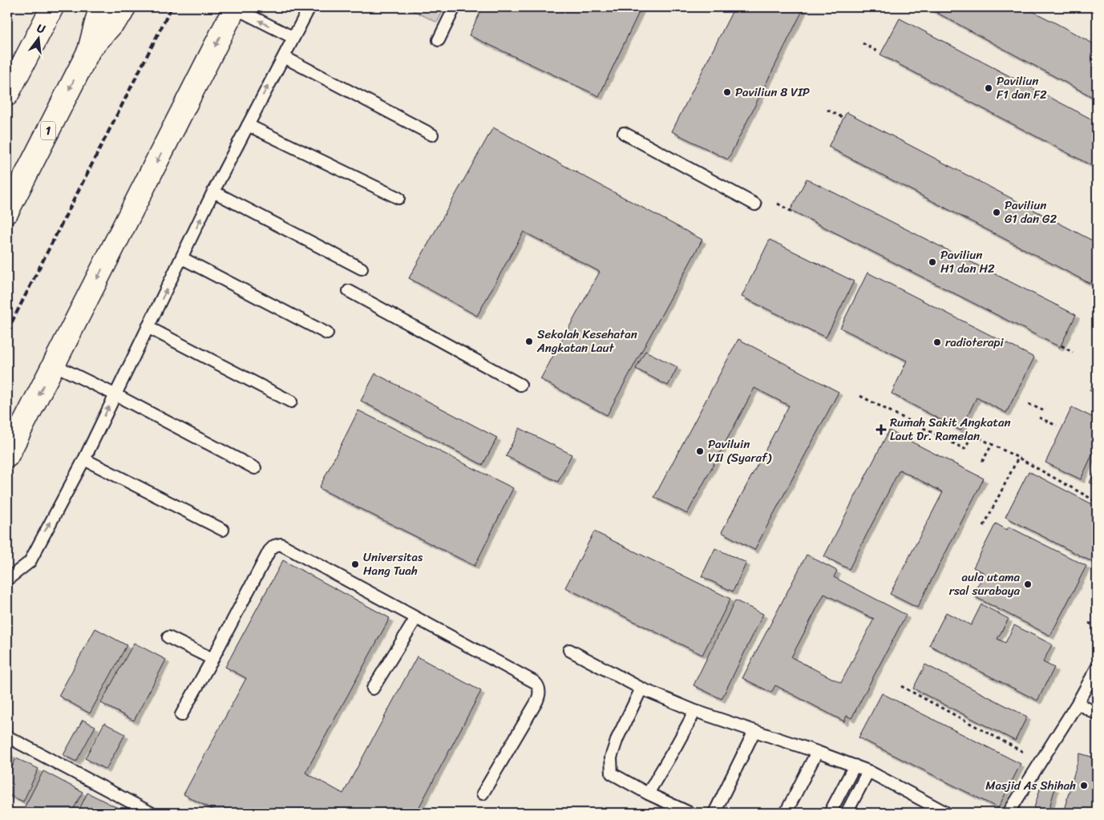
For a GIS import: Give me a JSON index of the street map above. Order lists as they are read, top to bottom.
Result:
{
  "streets": {
    "main road": ["1"]
  },
  "places": {
    "other": [
      "Paviliun F1 dan F2",
      "Paviliun 8 VIP",
      "Paviliun G1 dan G2",
      "Paviliun H1 dan H2",
      "Sekolah Kesehatan Angkatan Laut",
      "radioterapi",
      "Paviluin VII (Syaraf)",
      "Universitas Hang Tuah",
      "aula utama rsal surabaya",
      "Masjid As Shihah"
    ],
    "health": ["Rumah Sakit Angkatan Laut Dr. Ramelan"]
  },
  "north": "top"
}
